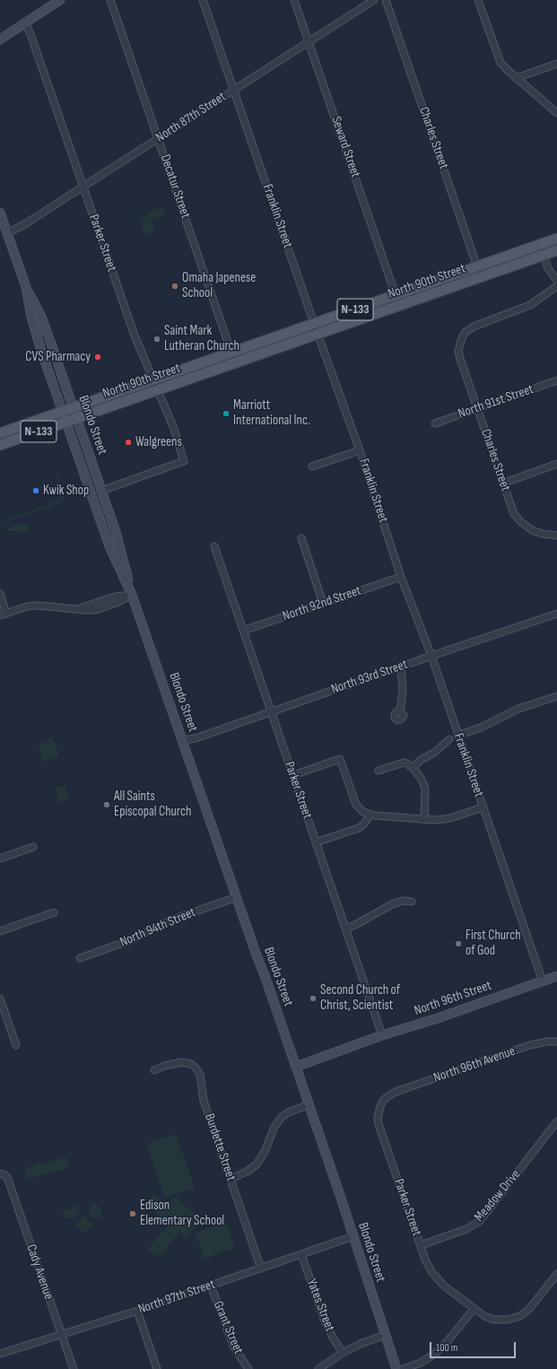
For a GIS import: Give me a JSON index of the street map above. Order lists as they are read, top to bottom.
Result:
{
  "streets": {
    "main road": [
      "North 90th Street",
      "N-133",
      "Blondo Street",
      "North 96th Street"
    ],
    "street": [
      "North 87th Street",
      "Charles Street",
      "Seward Street",
      "Decatur Street",
      "Franklin Street",
      "Parker Street",
      "North 91st Street",
      "North 92nd Street",
      "North 93rd Street",
      "North 94th Street",
      "North 96th Avenue",
      "Burdette Street",
      "Meadow Drive",
      "Cady Avenue",
      "North 97th Street",
      "Yates Street",
      "Grant Street"
    ]
  },
  "crossings": [
    ["North 87th Street", "Seward Street"],
    ["North 87th Street", "Decatur Street"],
    ["North 87th Street", "Franklin Street"],
    ["North 87th Street", "Parker Street"],
    ["North 87th Street", "Blondo Street"],
    ["Charles Street", "North 90th Street"],
    ["Charles Street", "North 91st Street"],
    ["Seward Street", "North 90th Street"],
    ["Decatur Street", "North 90th Street"],
    ["Franklin Street", "North 90th Street"],
    ["Franklin Street", "North 92nd Street"],
    ["Franklin Street", "North 93rd Street"],
    ["Franklin Street", "North 96th Street"],
    ["Parker Street", "North 90th Street"],
    ["Parker Street", "Blondo Street"],
    ["Parker Street", "North 92nd Street"],
    ["Parker Street", "North 93rd Street"],
    ["Parker Street", "North 96th Street"],
    ["Parker Street", "North 96th Avenue"],
    ["Parker Street", "Meadow Drive"],
    ["North 90th Street", "Blondo Street"],
    ["Blondo Street", "North 93rd Street"],
    ["Blondo Street", "North 94th Street"],
    ["Blondo Street", "North 96th Street"],
    ["Blondo Street", "North 97th Street"],
    ["Burdette Street", "North 97th Street"],
    ["Cady Avenue", "North 97th Street"],
    ["North 97th Street", "Yates Street"],
    ["North 97th Street", "Grant Street"]
  ],
  "places": [
    "Omaha Japenese School",
    "Saint Mark Lutheran Church",
    "CVS Pharmacy",
    "Marriott International Inc.",
    "Walgreens",
    "Kwik Shop",
    "All Saints Episcopal Church",
    "First Church of God",
    "Second Church of Christ, Scientist",
    "Edison Elementary School"
  ],
  "scale_bar": "100 m"
}
